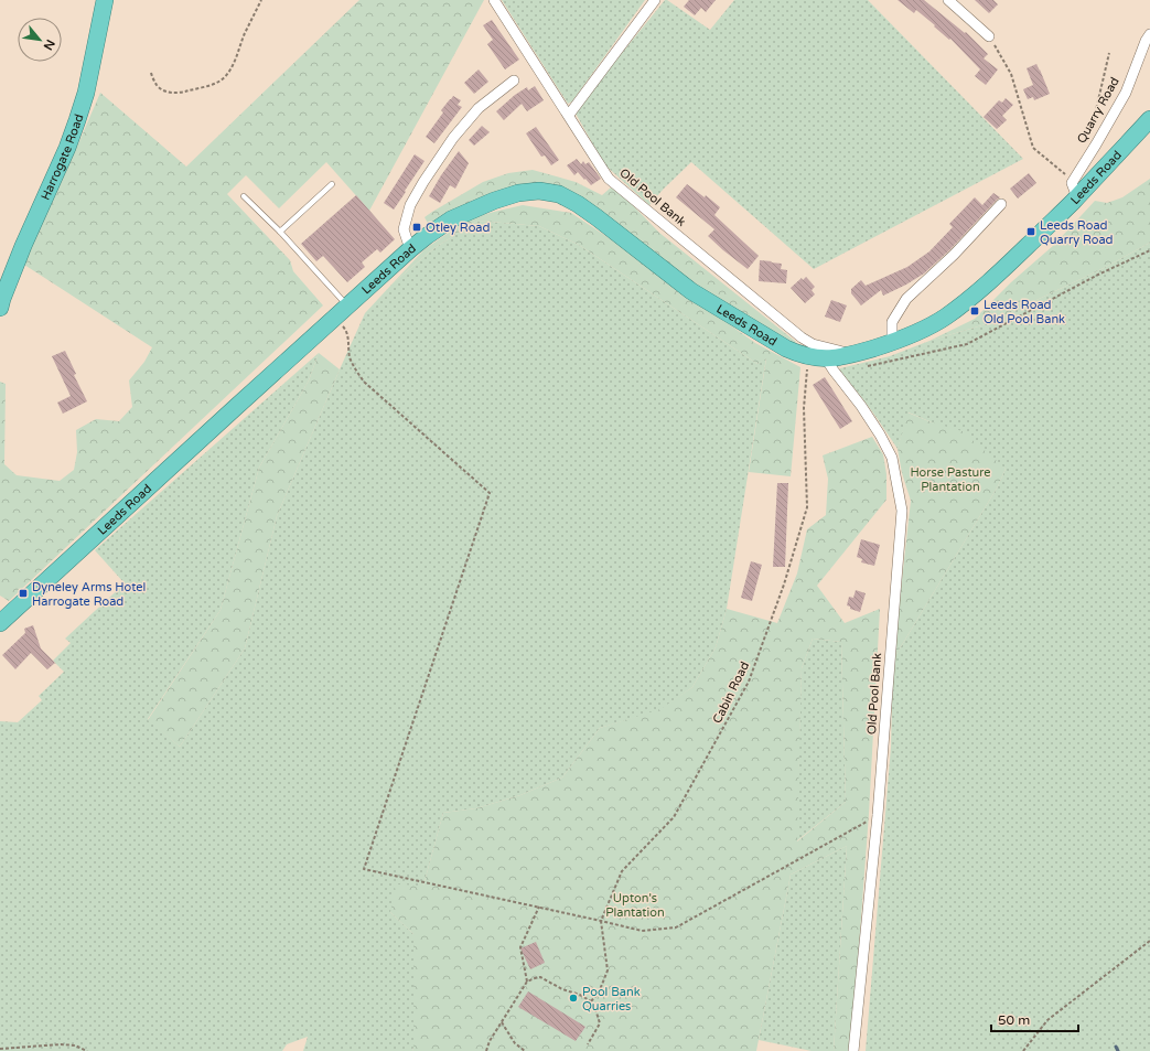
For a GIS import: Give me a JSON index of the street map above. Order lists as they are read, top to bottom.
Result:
{
  "streets": {
    "highway": ["Harrogate Road", "Leeds Road"],
    "street": ["Quarry Road", "Old Pool Bank"],
    "path": ["Cabin Road"]
  },
  "crossings": [
    ["Quarry Road", "Leeds Road"],
    ["Leeds Road", "Old Pool Bank"],
    ["Leeds Road", "Cabin Road"]
  ],
  "parks": ["Horse Pasture Plantation", "Upton's Plantation"],
  "places": {
    "transit": [
      "Otley Road",
      "Leeds Road Quarry Road",
      "Leeds Road Old Pool Bank",
      "Dyneley Arms Hotel Harrogate Road"
    ],
    "other": ["Pool Bank Quarries"]
  },
  "scale_bar": "50 m",
  "north": "bottom right"
}
